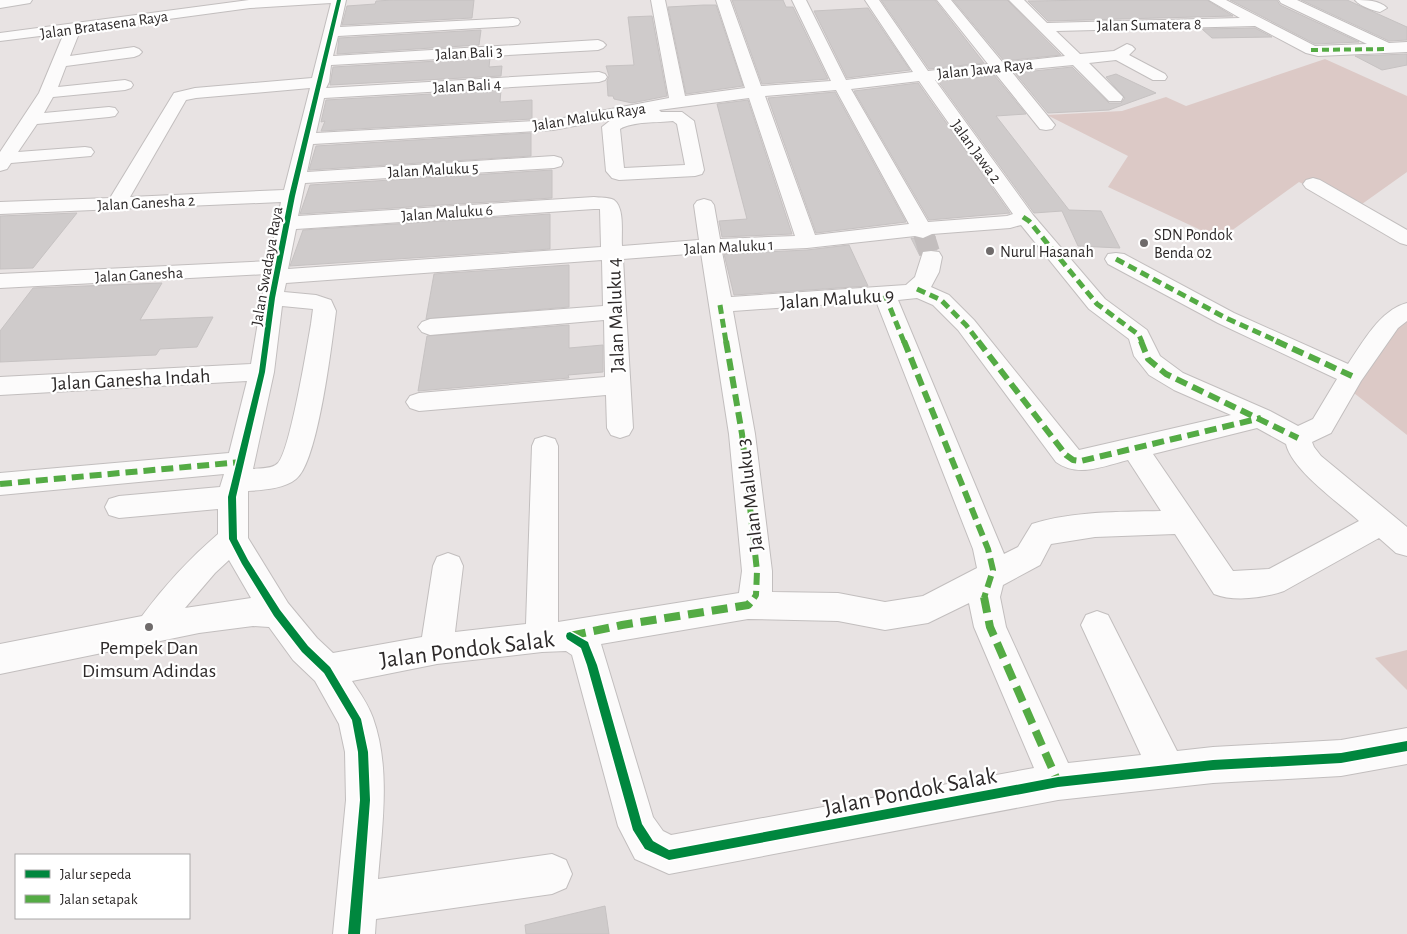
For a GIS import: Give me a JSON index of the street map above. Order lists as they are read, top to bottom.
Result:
{
  "streets": {
    "street": [
      "Jalan Bratasena Raya",
      "Jalan Sumatera 8",
      "Jalan Bali 3",
      "Jalan Jawa Raya",
      "Jalan Bali 4",
      "Jalan Maluku Raya",
      "Jalan Jawa 2",
      "Jalan Maluku 5",
      "Jalan Ganesha 2",
      "Jalan Maluku 6",
      "Jalan Maluku 1",
      "Jalan Swadaya Raya",
      "Jalan Ganesha",
      "Jalan Maluku 9",
      "Jalan Maluku 4",
      "Jalan Ganesha Indah",
      "Jalan Maluku 3",
      "Jalan Pondok Salak"
    ]
  },
  "crossings": [
    ["Jalan Bali 3", "Jalan Swadaya Raya"],
    ["Jalan Jawa Raya", "Jalan Maluku Raya"],
    ["Jalan Jawa Raya", "Jalan Jawa 2"],
    ["Jalan Bali 4", "Jalan Ganesha 2"],
    ["Jalan Bali 4", "Jalan Swadaya Raya"],
    ["Jalan Maluku Raya", "Jalan Swadaya Raya"],
    ["Jalan Maluku 5", "Jalan Ganesha 2"],
    ["Jalan Maluku 5", "Jalan Swadaya Raya"],
    ["Jalan Ganesha 2", "Jalan Swadaya Raya"],
    ["Jalan Maluku 6", "Jalan Swadaya Raya"],
    ["Jalan Maluku 6", "Jalan Maluku 4"],
    ["Jalan Maluku 1", "Jalan Swadaya Raya"],
    ["Jalan Maluku 1", "Jalan Ganesha"],
    ["Jalan Maluku 1", "Jalan Maluku 4"],
    ["Jalan Maluku 1", "Jalan Maluku 3"],
    ["Jalan Swadaya Raya", "Jalan Ganesha"],
    ["Jalan Swadaya Raya", "Jalan Ganesha Indah"],
    ["Jalan Maluku 9", "Jalan Maluku 3"]
  ],
  "places": ["SDN Pondok Benda 02", "Nurul Hasanah", "Pempek Dan Dimsum Adindas"],
  "legend": ["Jalur sepeda", "Jalan setapak"]
}
